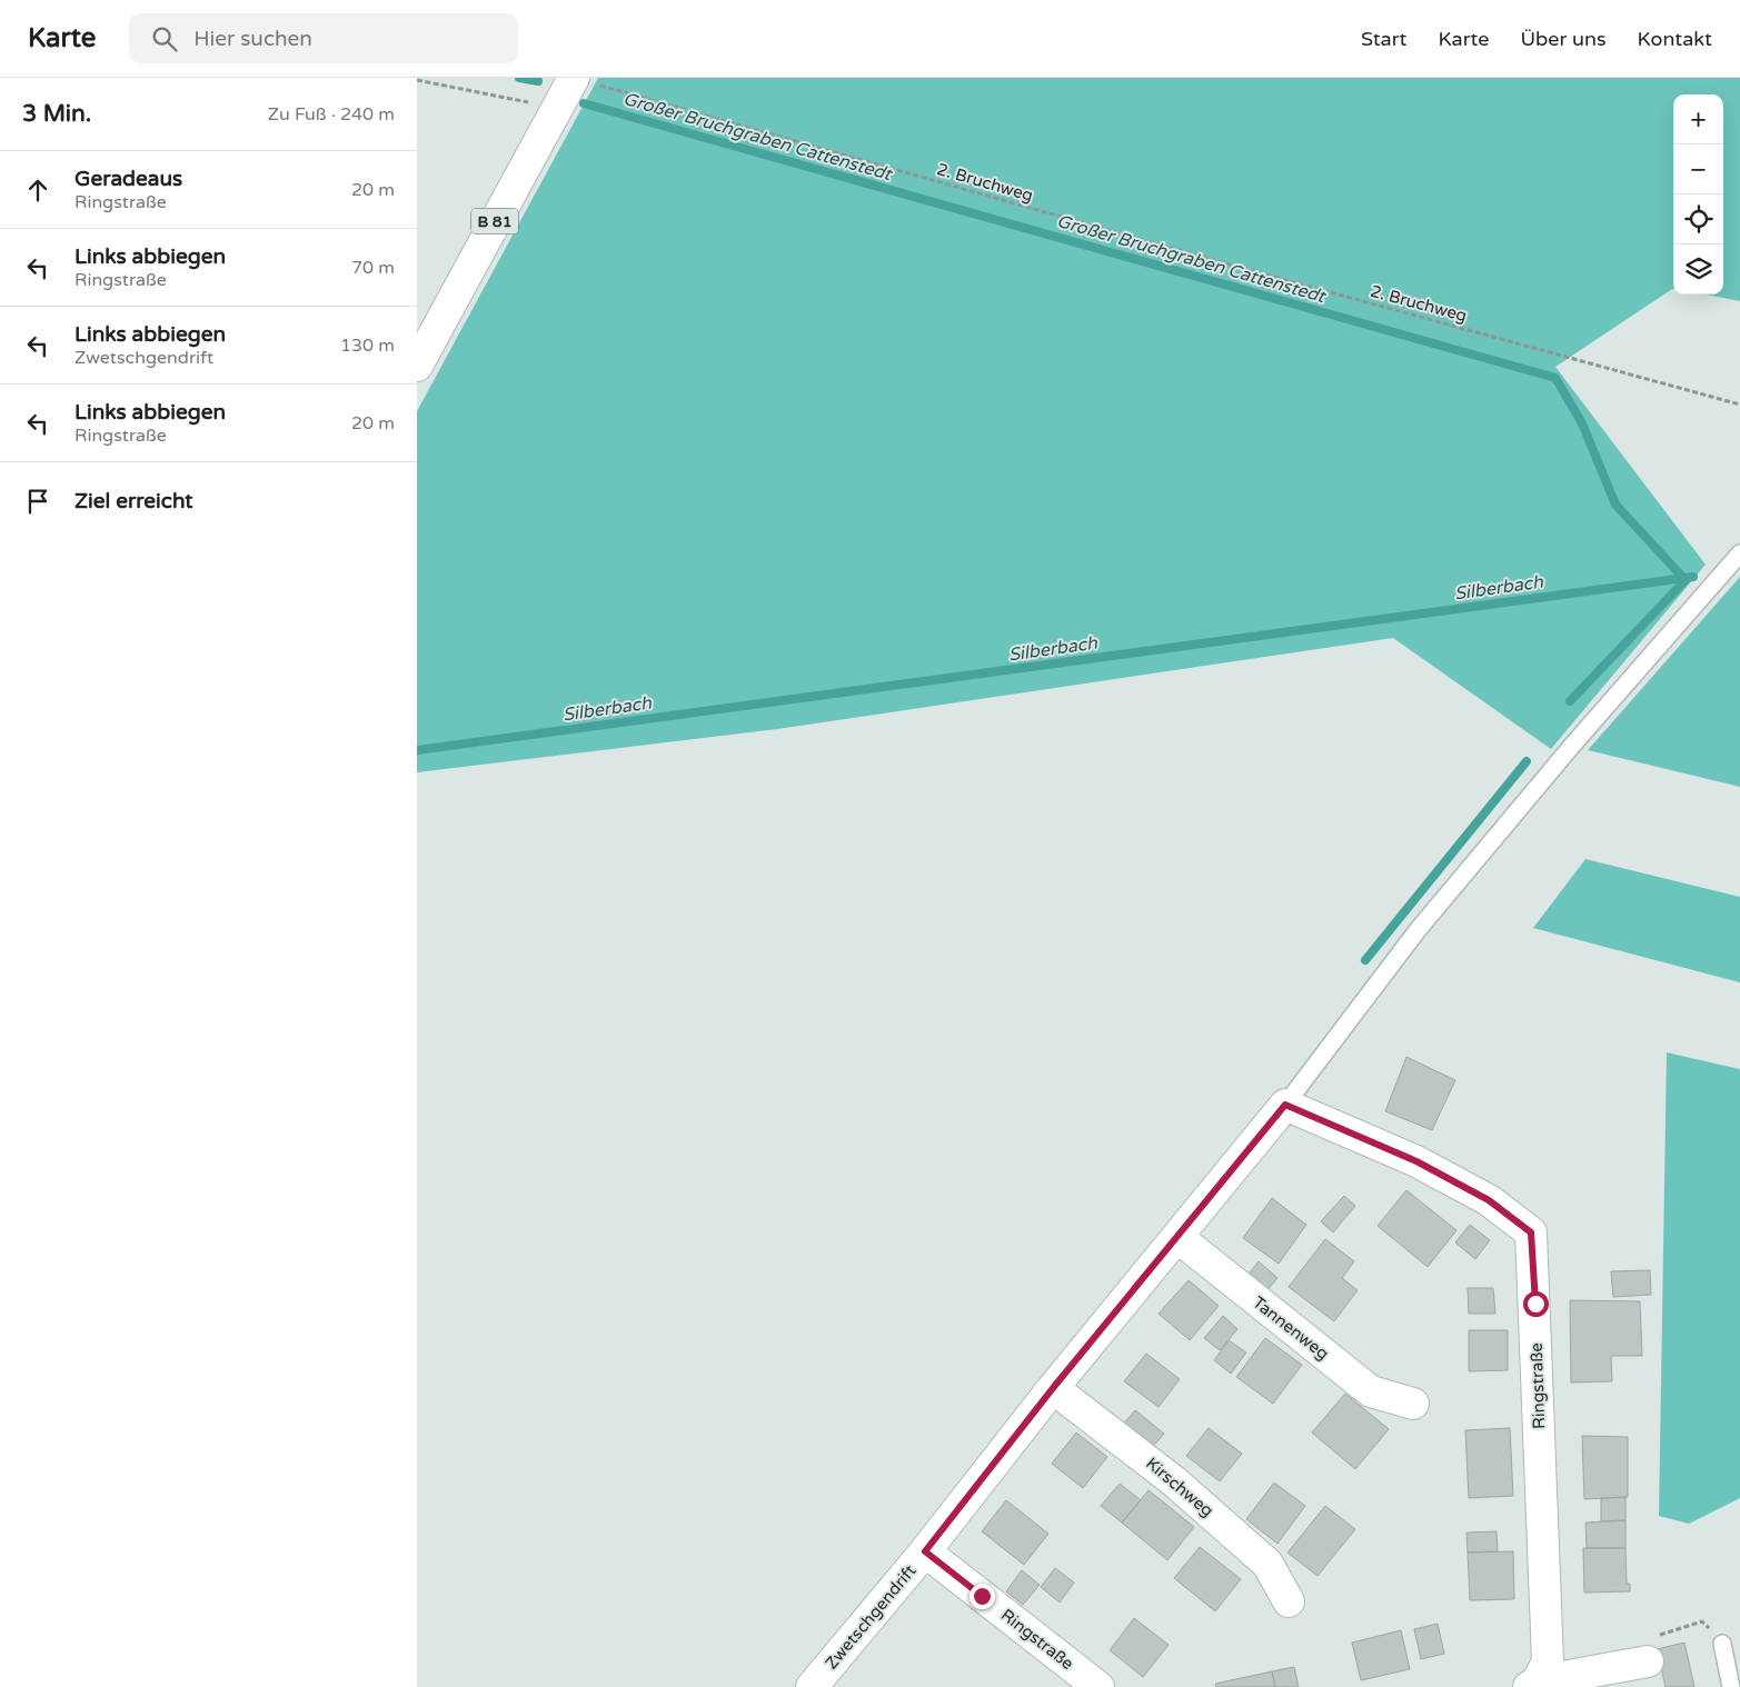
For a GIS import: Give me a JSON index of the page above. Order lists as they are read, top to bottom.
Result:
{
  "streets": {
    "street": [
      "B 81",
      "Tannenweg",
      "Ringstraße",
      "Kirschweg",
      "Zwetschgendrift"
    ],
    "path": ["2. Bruchweg"]
  },
  "crossings": [
    ["2. Bruchweg", "B 81"],
    ["Tannenweg", "Zwetschgendrift"],
    ["Ringstraße", "Zwetschgendrift"],
    ["Kirschweg", "Zwetschgendrift"]
  ],
  "water": ["Großer Bruchgraben Cattenstedt", "Silberbach"],
  "page": {
    "header": "Karte",
    "search": "Hier suchen",
    "nav": [
      "Start",
      "Karte",
      "Über uns",
      "Kontakt"
    ],
    "heading": ["3 Min.", "Zu Fuß · 240 m"],
    "map_buttons": ["+", "−"],
    "list": [
      ["Geradeaus", "Ringstraße", "20 m"],
      ["Links abbiegen", "Ringstraße", "70 m"],
      ["Links abbiegen", "Zwetschgendrift", "130 m"],
      ["Links abbiegen", "Ringstraße", "20 m"],
      "Ziel erreicht"
    ]
  }
}
